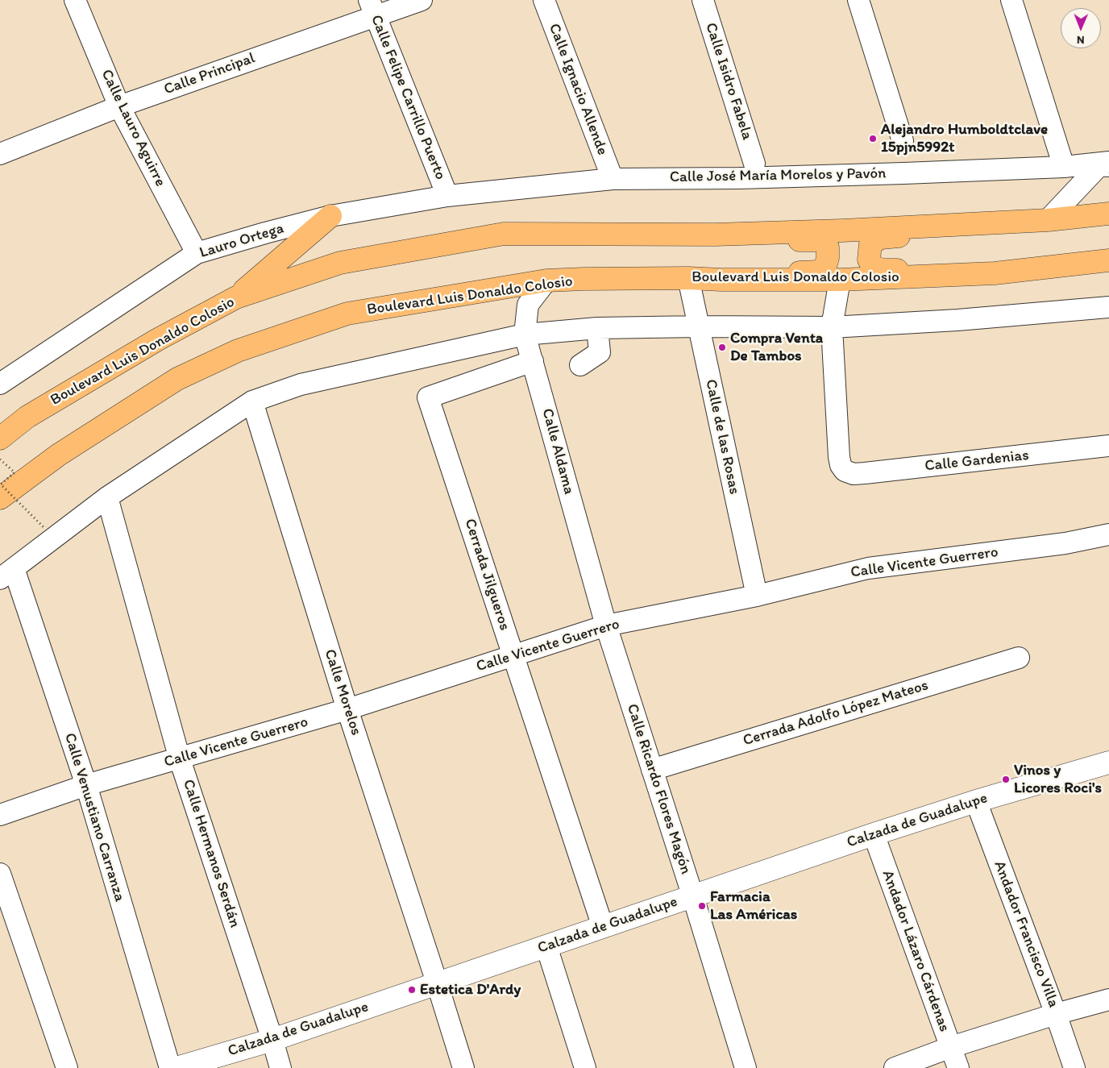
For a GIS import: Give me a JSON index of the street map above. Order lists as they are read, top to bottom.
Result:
{
  "streets": {
    "highway": ["Boulevard Luis Donaldo Colosio"],
    "street": [
      "Calle Principal",
      "Calle Isidro Fabela",
      "Calle Ignacio Allende",
      "Calle Felipe Carrillo Puerto",
      "Calle Lauro Aguirre",
      "Calle José María Morelos y Pavón",
      "Lauro Ortega",
      "Calle de las Rosas",
      "Calle Aldama",
      "Calle Gardenias",
      "Calle Vicente Guerrero",
      "Cerrada Jilgueros",
      "Calle Morelos",
      "Cerrada Adolfo López Mateos",
      "Calle Ricardo Flores Magón",
      "Calle Venustiano Carranza",
      "Calzada de Guadalupe",
      "Calle Hermanos Serdán",
      "Andador Francisco Villa",
      "Andador Lázaro Cárdenas"
    ]
  },
  "crossings": [
    ["Calle Principal", "Calle Felipe Carrillo Puerto"],
    ["Calle Principal", "Calle Lauro Aguirre"],
    ["Calle Ignacio Allende", "Calle José María Morelos y Pavón"],
    ["Calle Felipe Carrillo Puerto", "Calle José María Morelos y Pavón"],
    ["Calle Felipe Carrillo Puerto", "Lauro Ortega"],
    ["Calle Lauro Aguirre", "Lauro Ortega"],
    ["Calle José María Morelos y Pavón", "Lauro Ortega"],
    ["Boulevard Luis Donaldo Colosio", "Calle de las Rosas"],
    ["Boulevard Luis Donaldo Colosio", "Calle Aldama"],
    ["Calle de las Rosas", "Calle Vicente Guerrero"],
    ["Calle Aldama", "Calle Vicente Guerrero"],
    ["Calle Aldama", "Cerrada Jilgueros"],
    ["Calle Aldama", "Calle Ricardo Flores Magón"],
    ["Calle Vicente Guerrero", "Cerrada Jilgueros"],
    ["Calle Vicente Guerrero", "Calle Morelos"],
    ["Calle Vicente Guerrero", "Calle Ricardo Flores Magón"],
    ["Calle Vicente Guerrero", "Calle Venustiano Carranza"],
    ["Calle Vicente Guerrero", "Calle Hermanos Serdán"],
    ["Cerrada Jilgueros", "Calzada de Guadalupe"],
    ["Calle Morelos", "Calzada de Guadalupe"],
    ["Cerrada Adolfo López Mateos", "Calle Ricardo Flores Magón"],
    ["Calle Ricardo Flores Magón", "Calzada de Guadalupe"],
    ["Calzada de Guadalupe", "Calle Hermanos Serdán"],
    ["Calzada de Guadalupe", "Andador Francisco Villa"],
    ["Calzada de Guadalupe", "Andador Lázaro Cárdenas"]
  ],
  "places": [
    "Alejandro Humboldtclave 15pjn5992t",
    "Compra Venta De Tambos",
    "Vinos y Licores Roci's",
    "Farmacia Las Américas",
    "Estetica D'Ardy"
  ],
  "north": "bottom"
}
